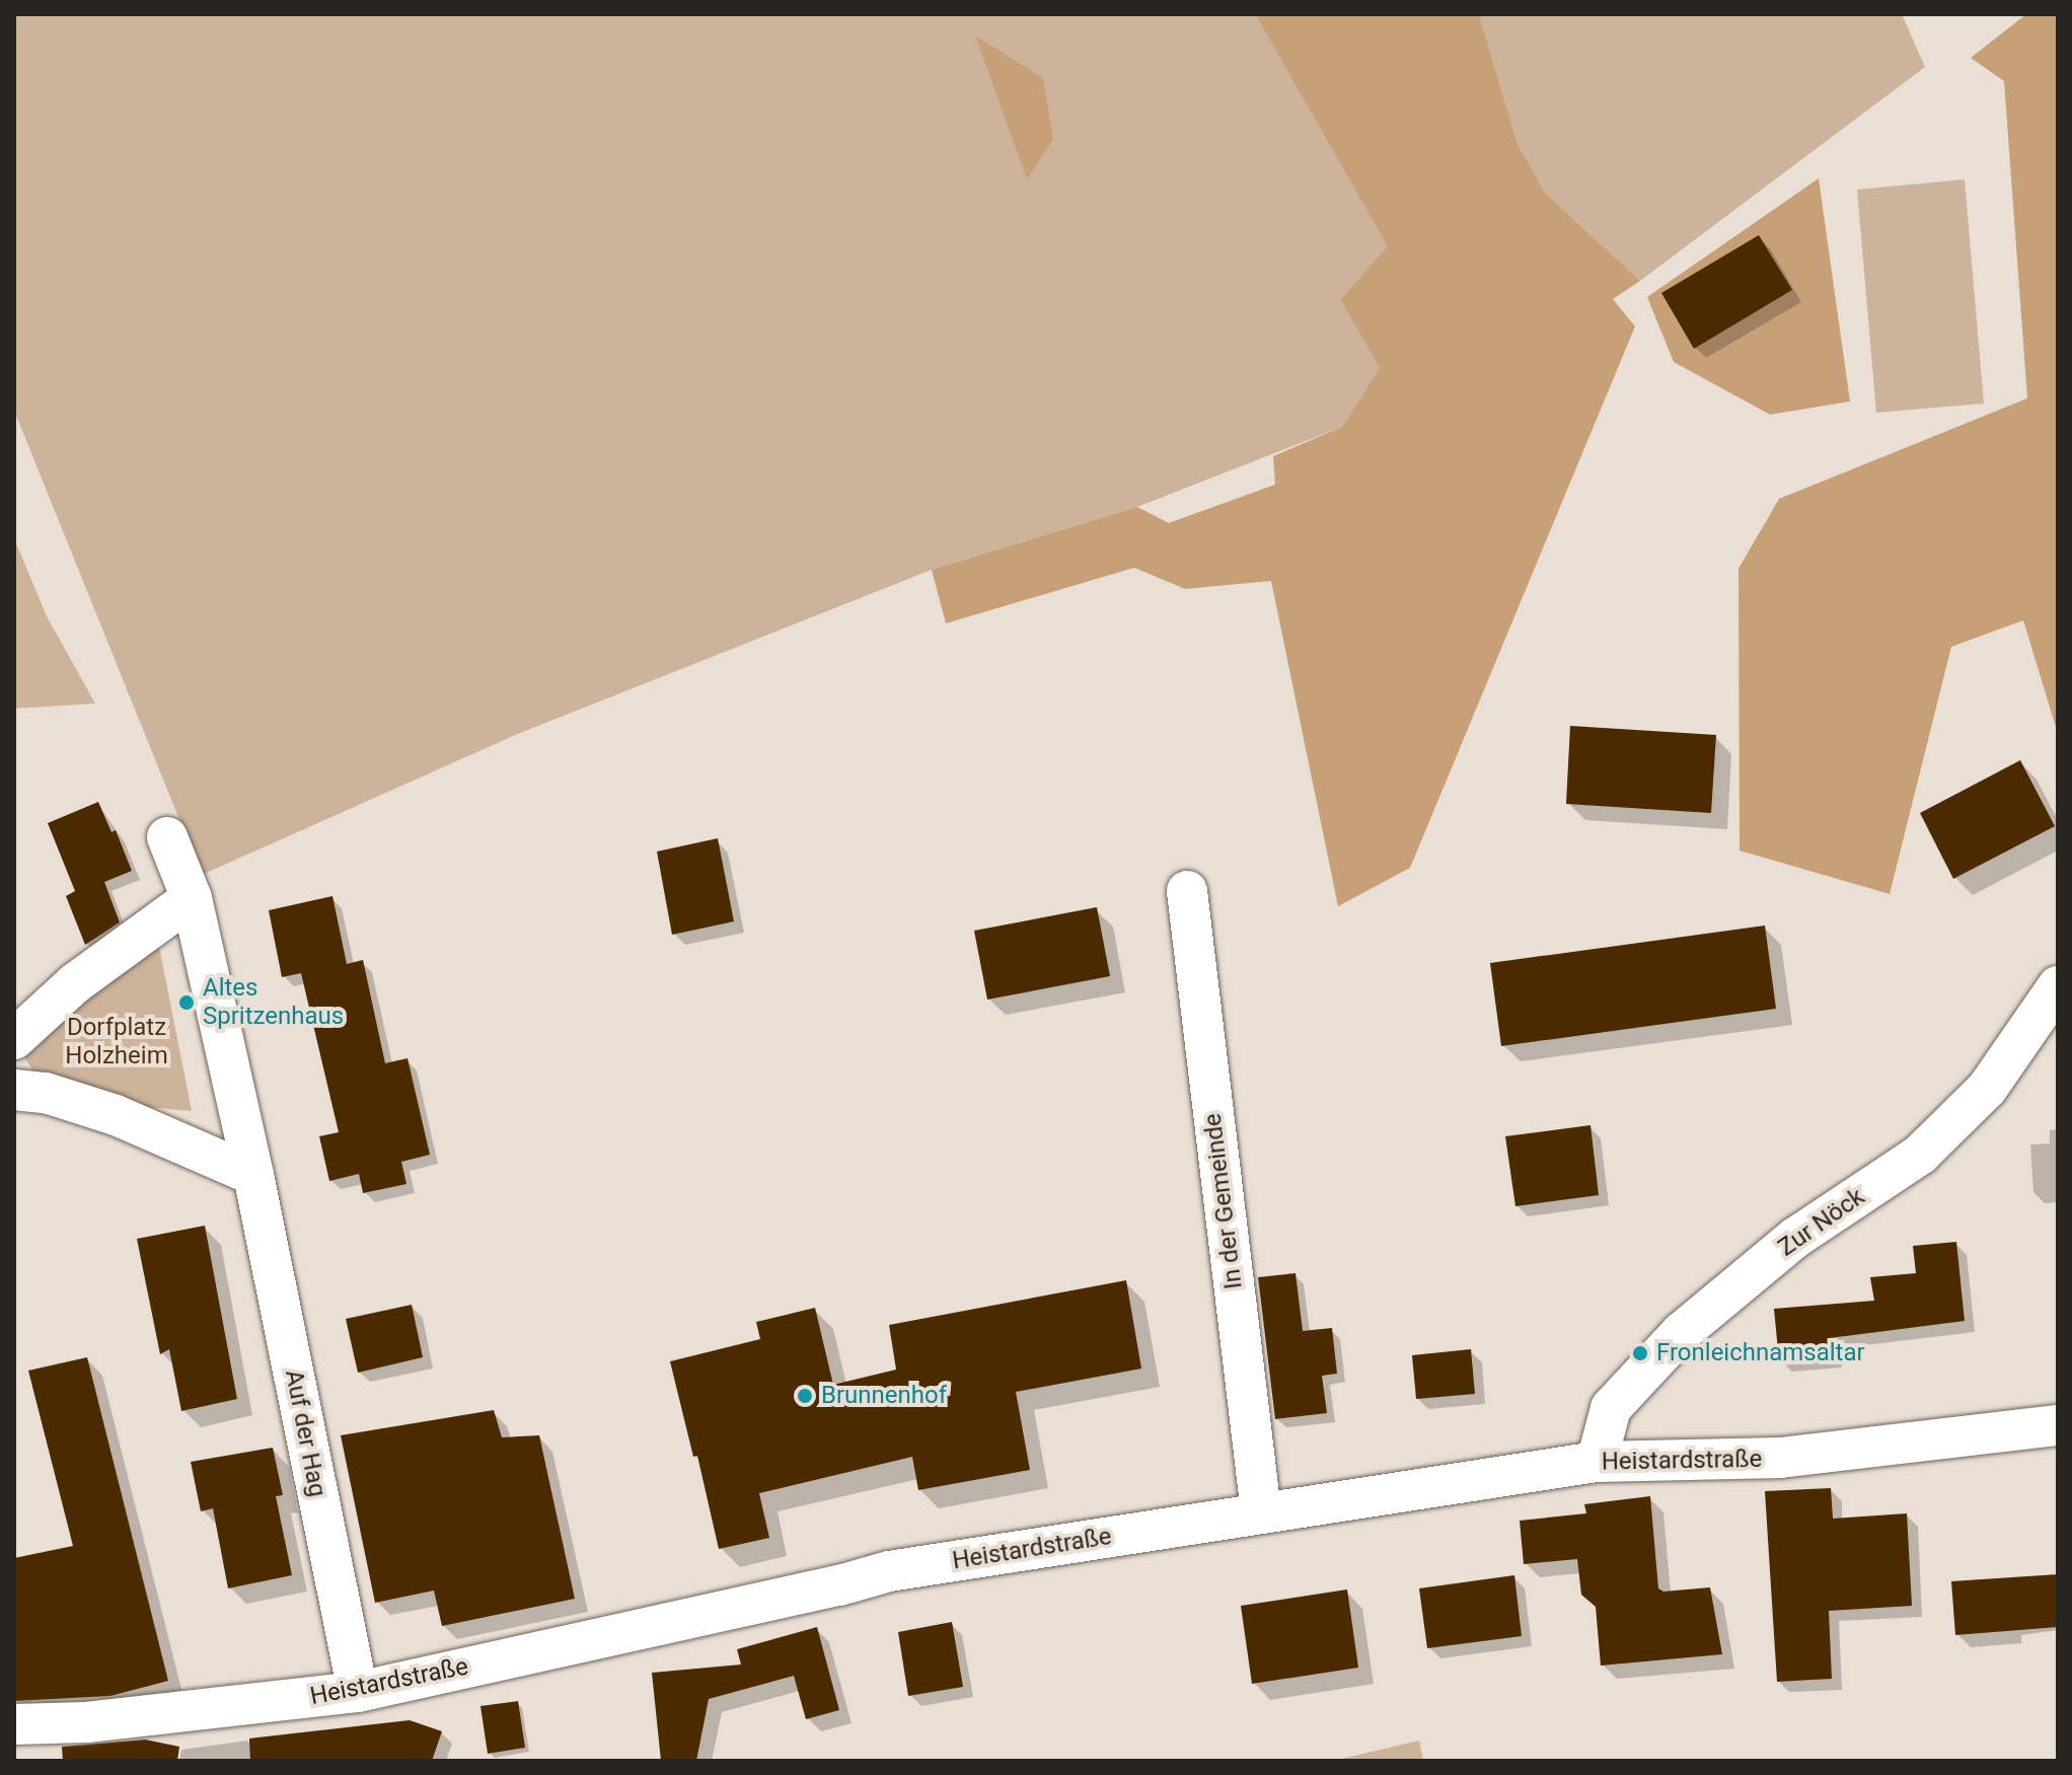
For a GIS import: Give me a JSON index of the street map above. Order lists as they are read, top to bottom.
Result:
{
  "streets": {
    "street": [
      "In der Gemeinde",
      "Zur Nöck",
      "Auf der Hag",
      "Heistardstraße"
    ]
  },
  "crossings": [
    ["In der Gemeinde", "Heistardstraße"],
    ["Zur Nöck", "Heistardstraße"],
    ["Auf der Hag", "Heistardstraße"]
  ],
  "parks": ["Dorfplatz Holzheim"],
  "places": ["Altes Spritzenhaus", "Fronleichnamsaltar", "Brunnenhof"]
}
